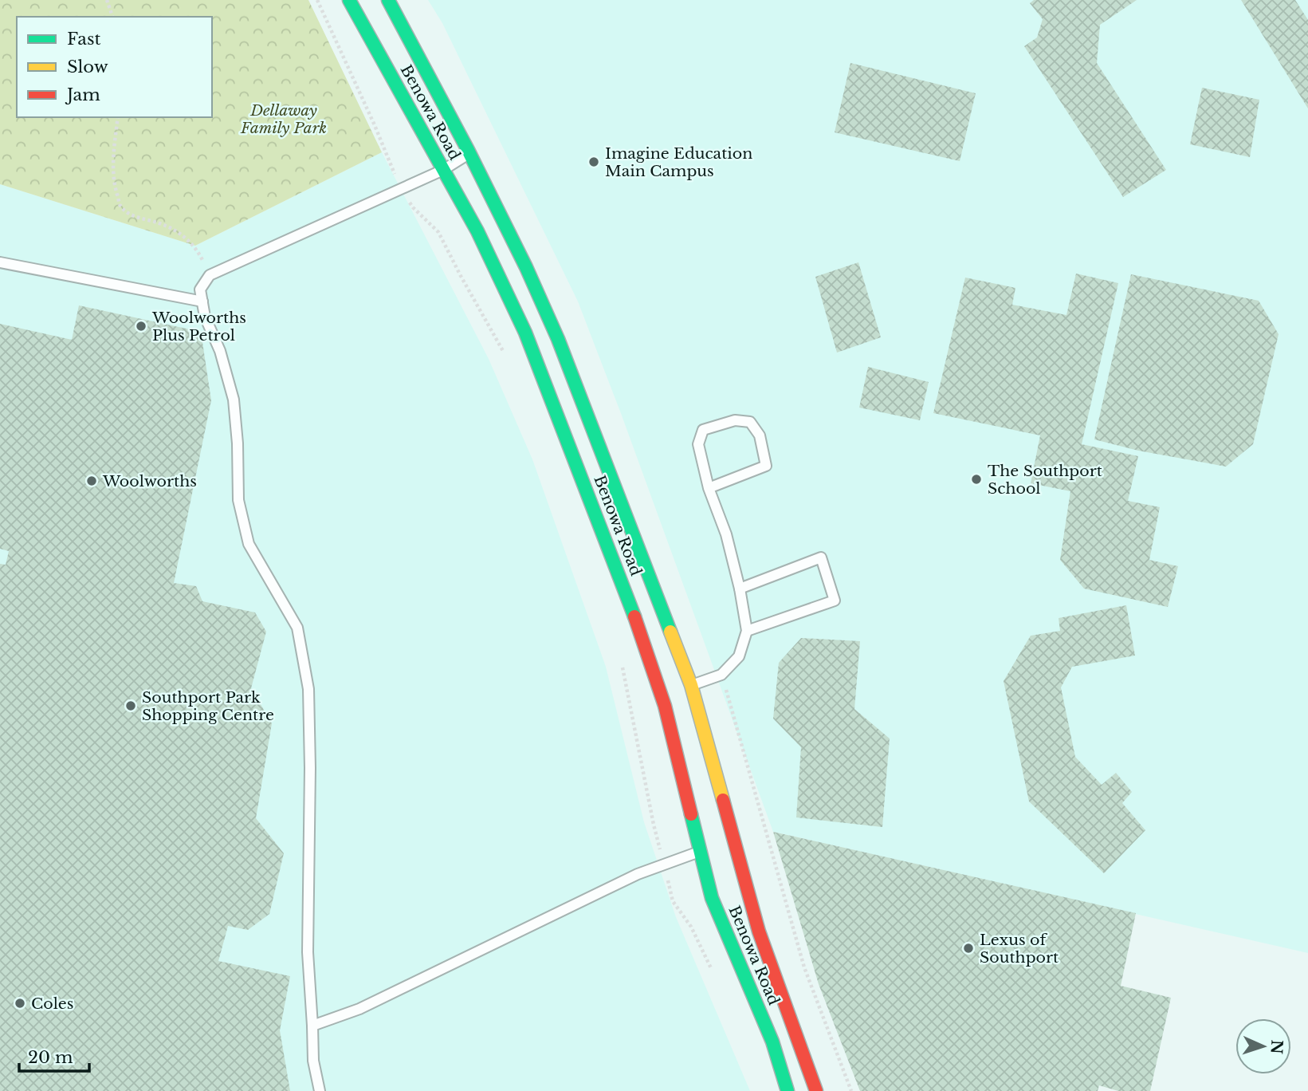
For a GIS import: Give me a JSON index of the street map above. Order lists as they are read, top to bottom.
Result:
{
  "streets": {
    "main road": ["Benowa Road"]
  },
  "parks": ["Dellaway Family Park"],
  "places": [
    "Imagine Education Main Campus",
    "Woolworths Plus Petrol",
    "The Southport School",
    "Woolworths",
    "Southport Park Shopping Centre",
    "Lexus of Southport",
    "Coles"
  ],
  "legend": ["Fast", "Slow", "Jam"],
  "scale_bar": "20 m",
  "north": "right"
}
